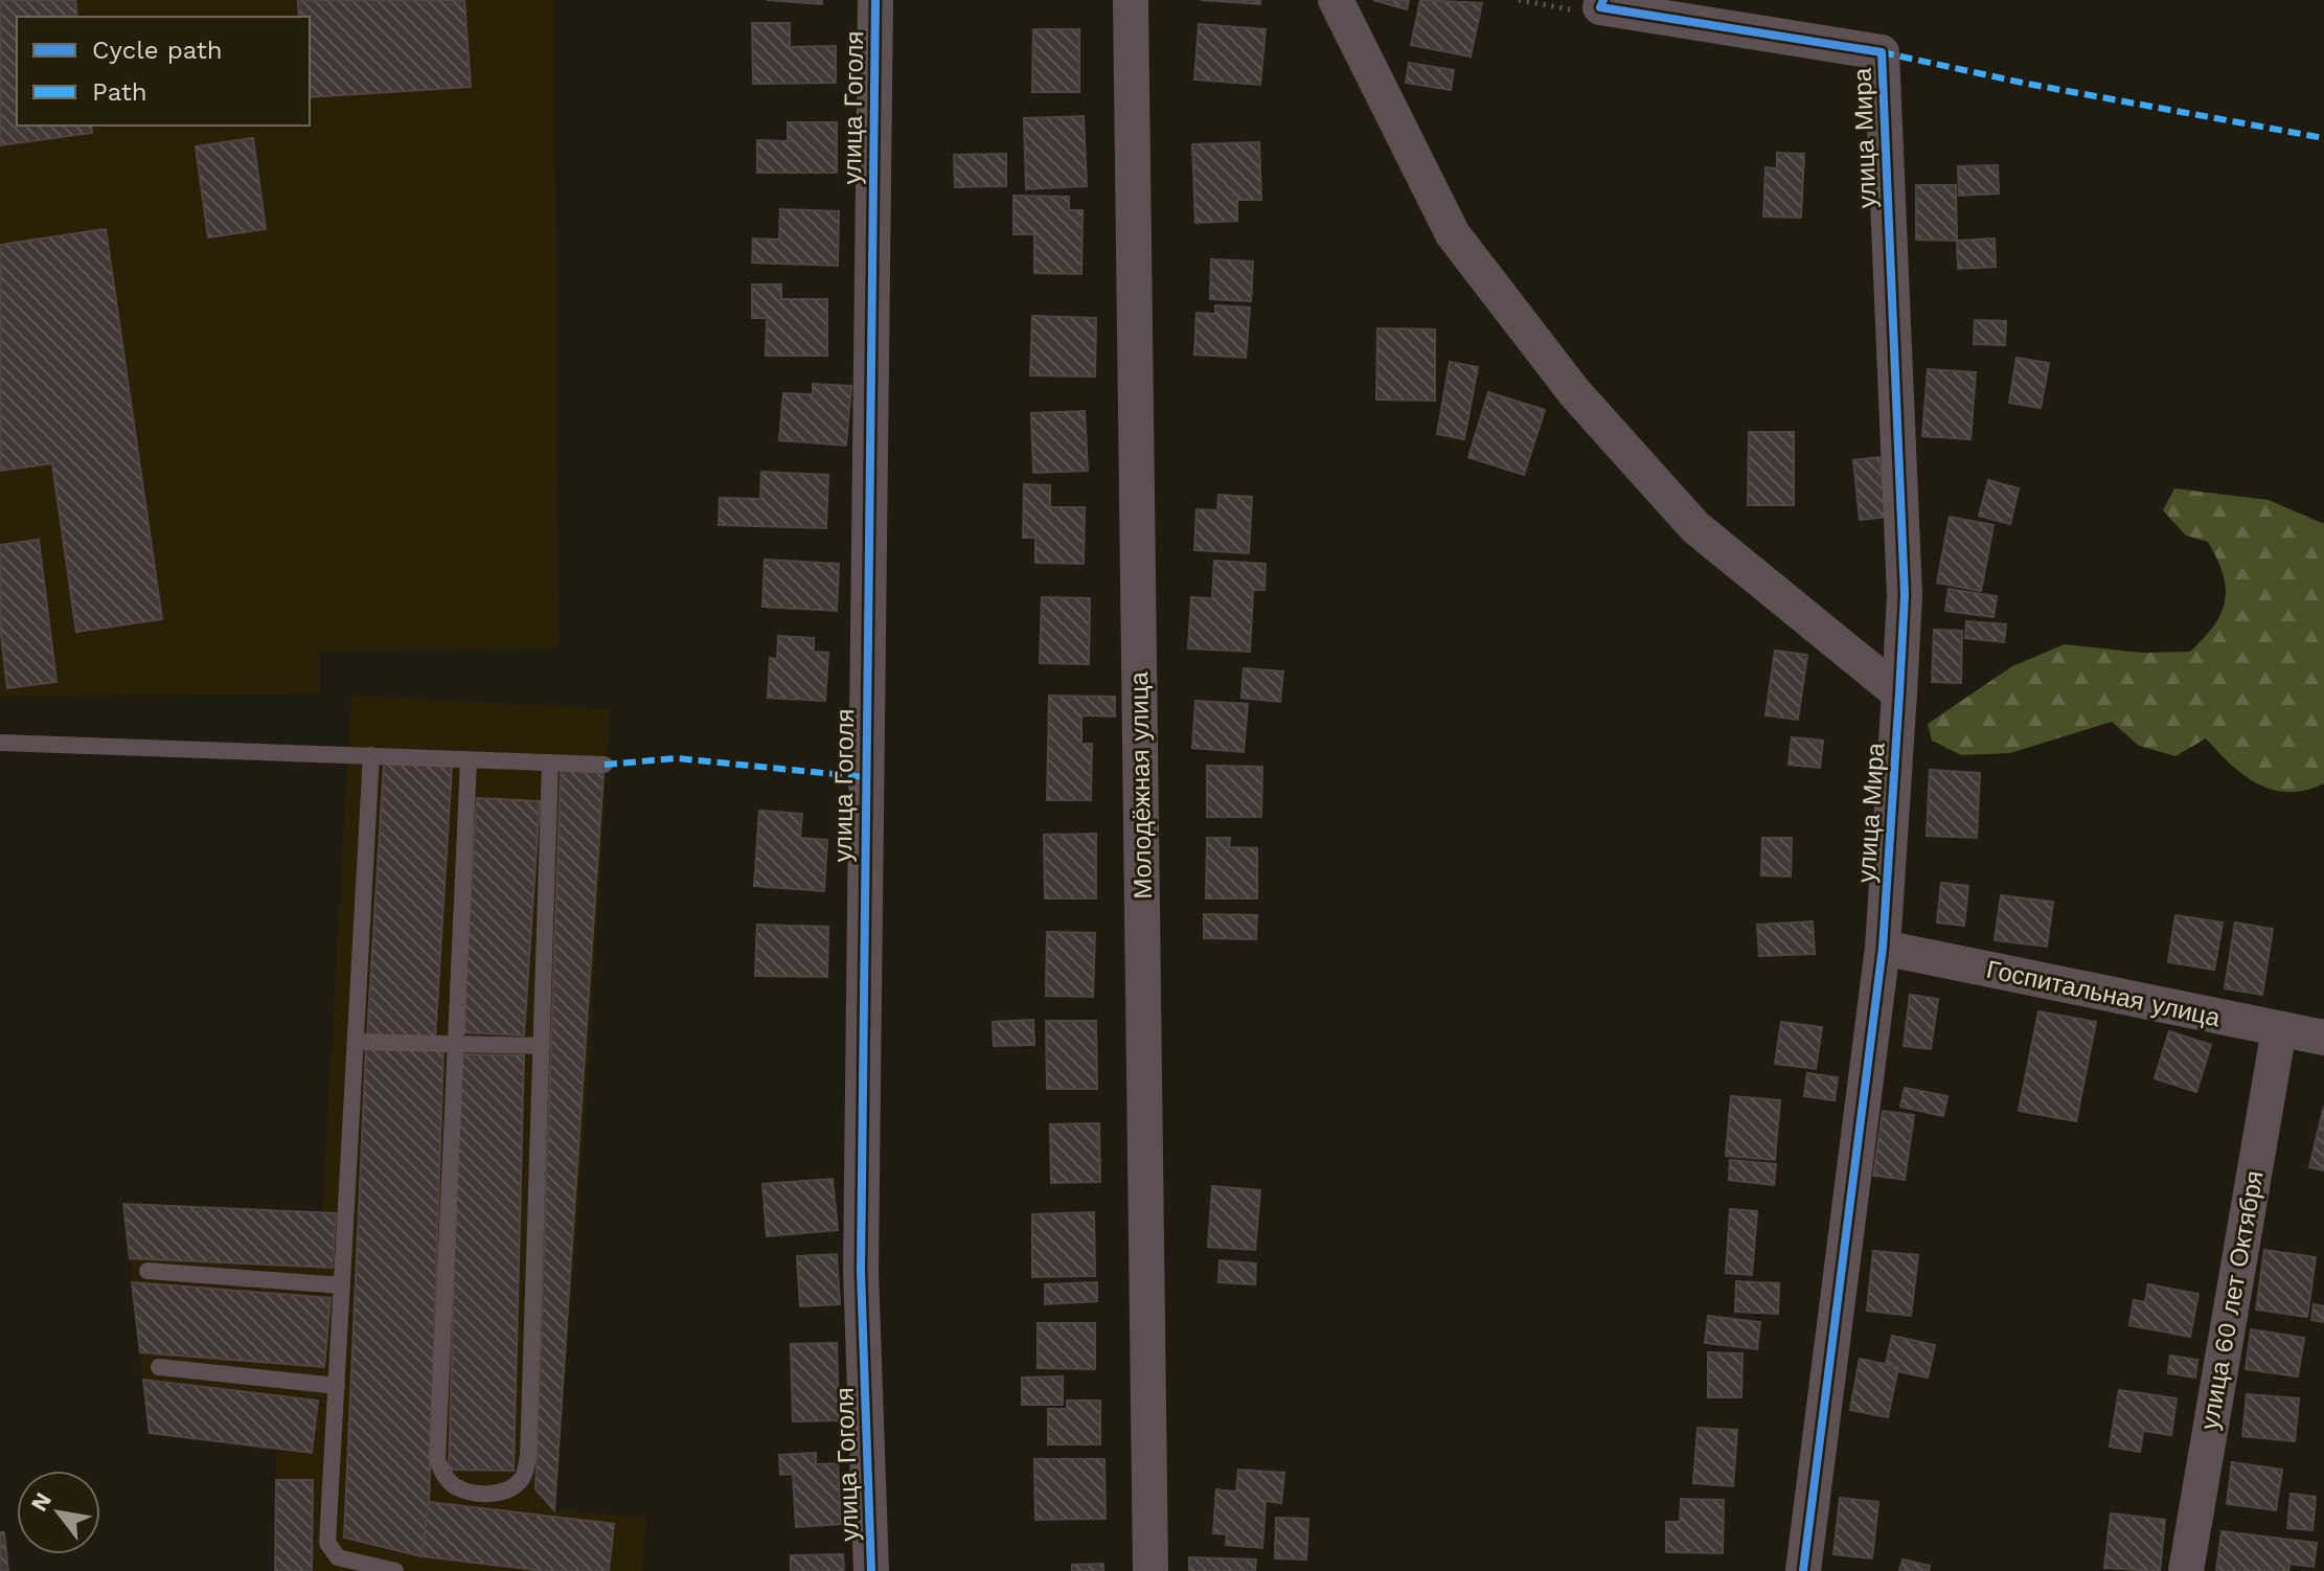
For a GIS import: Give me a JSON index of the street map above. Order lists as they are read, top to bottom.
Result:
{
  "streets": {
    "street": [
      "улица Гоголя",
      "улица Мира",
      "Молодёжная улица",
      "Госпитальная улица",
      "улица 60 лет Октября"
    ]
  },
  "crossings": [
    ["улица Мира", "Госпитальная улица"],
    ["Госпитальная улица", "улица 60 лет Октября"]
  ],
  "legend": ["Cycle path", "Path"],
  "north": "top left"
}
